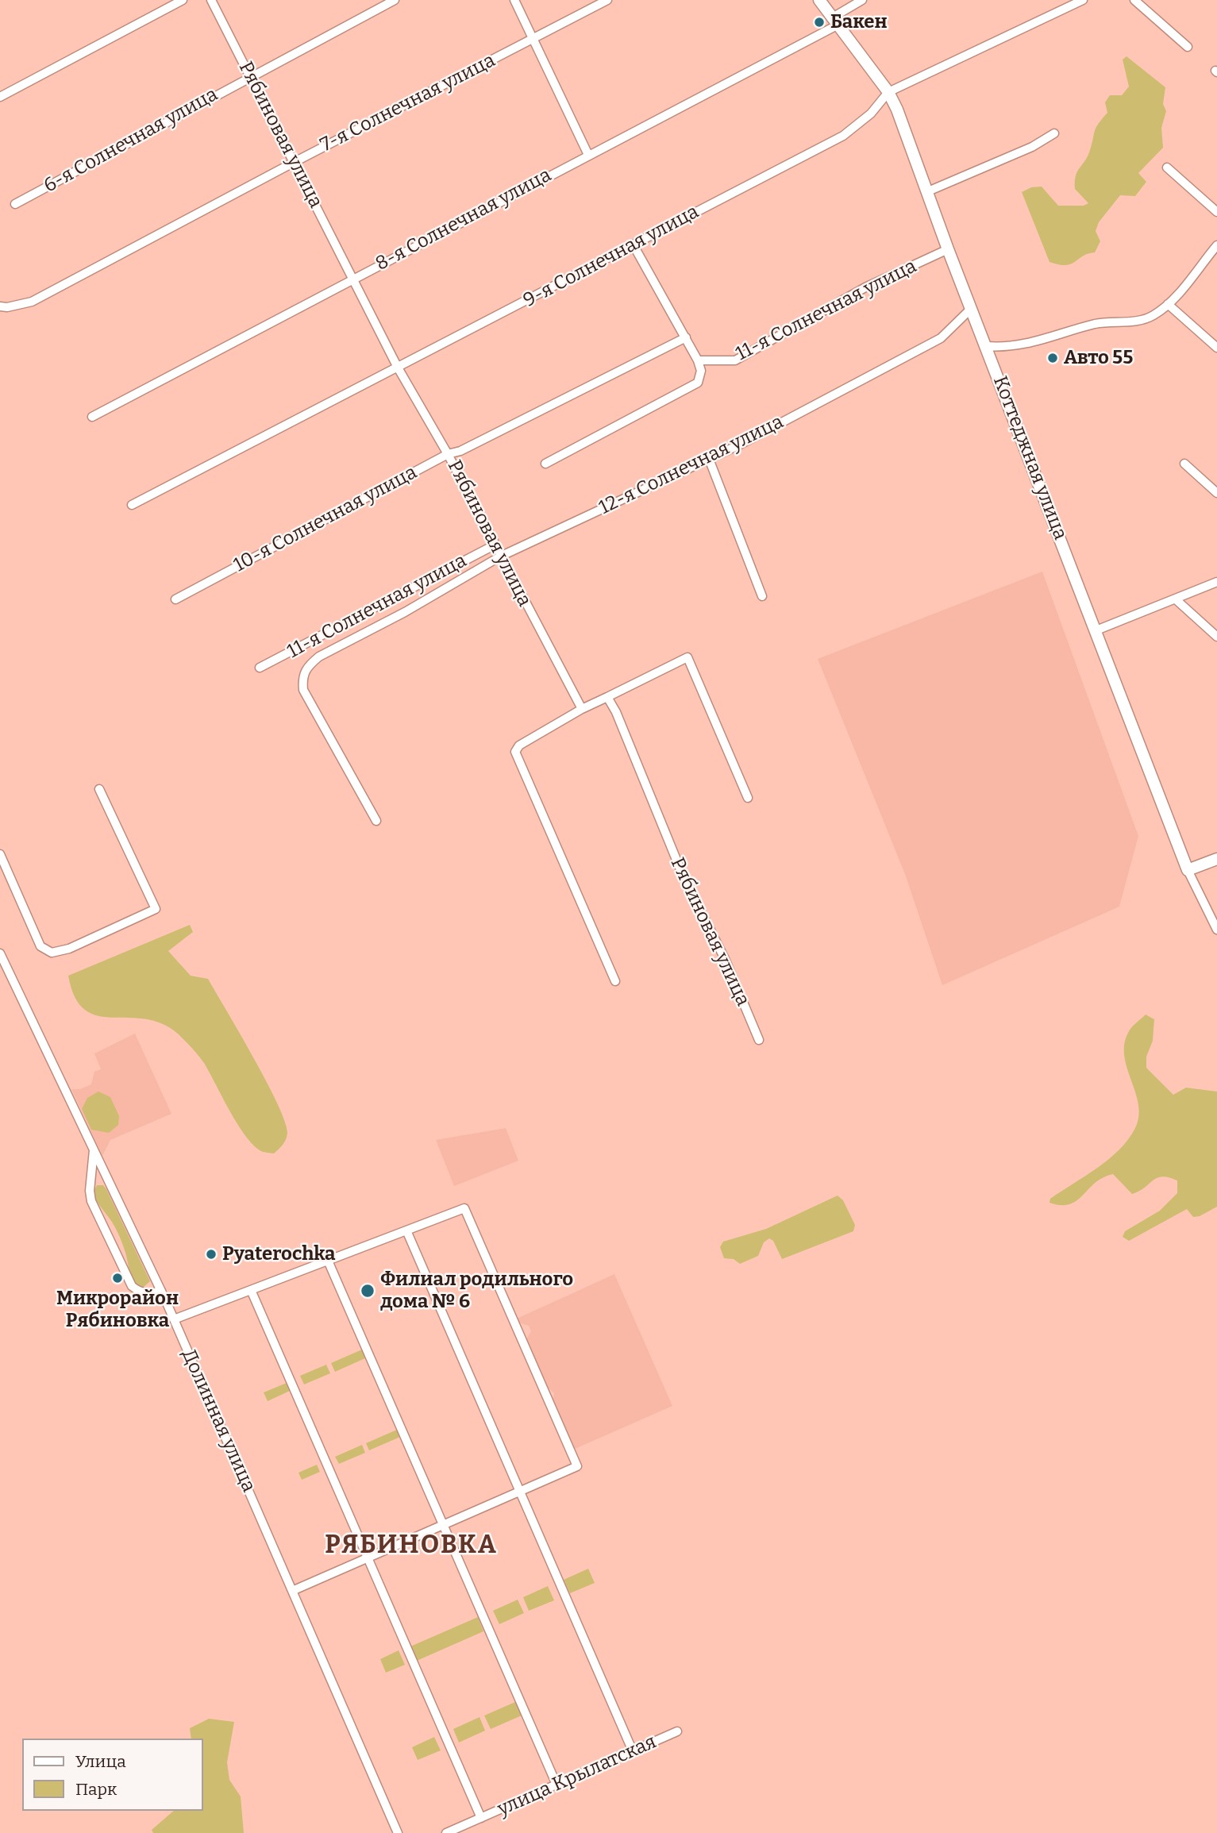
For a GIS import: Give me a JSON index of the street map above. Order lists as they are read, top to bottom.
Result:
{
  "streets": {
    "street": [
      "7-я Солнечная улица",
      "Рябиновая улица",
      "6-я Солнечная улица",
      "8-я Солнечная улица",
      "9-я Солнечная улица",
      "11-я Солнечная улица",
      "Коттеджная улица",
      "12-я Солнечная улица",
      "10-я Солнечная улица",
      "Долинная улица",
      "улица Крылатская"
    ]
  },
  "crossings": [
    ["7-я Солнечная улица", "Рябиновая улица"],
    ["Рябиновая улица", "6-я Солнечная улица"],
    ["Рябиновая улица", "8-я Солнечная улица"],
    ["Рябиновая улица", "9-я Солнечная улица"],
    ["Рябиновая улица", "11-я Солнечная улица"],
    ["Рябиновая улица", "12-я Солнечная улица"],
    ["Рябиновая улица", "10-я Солнечная улица"],
    ["8-я Солнечная улица", "Коттеджная улица"],
    ["9-я Солнечная улица", "Коттеджная улица"],
    ["11-я Солнечная улица", "Коттеджная улица"],
    ["Коттеджная улица", "12-я Солнечная улица"]
  ],
  "districts": ["РЯБИНОВКА"],
  "places": [
    "Бакен",
    "Авто 55",
    "Pyaterochka",
    "Микрорайон Рябиновка",
    "Филиал родильного дома № 6"
  ],
  "legend": ["Улица", "Парк"]
}
